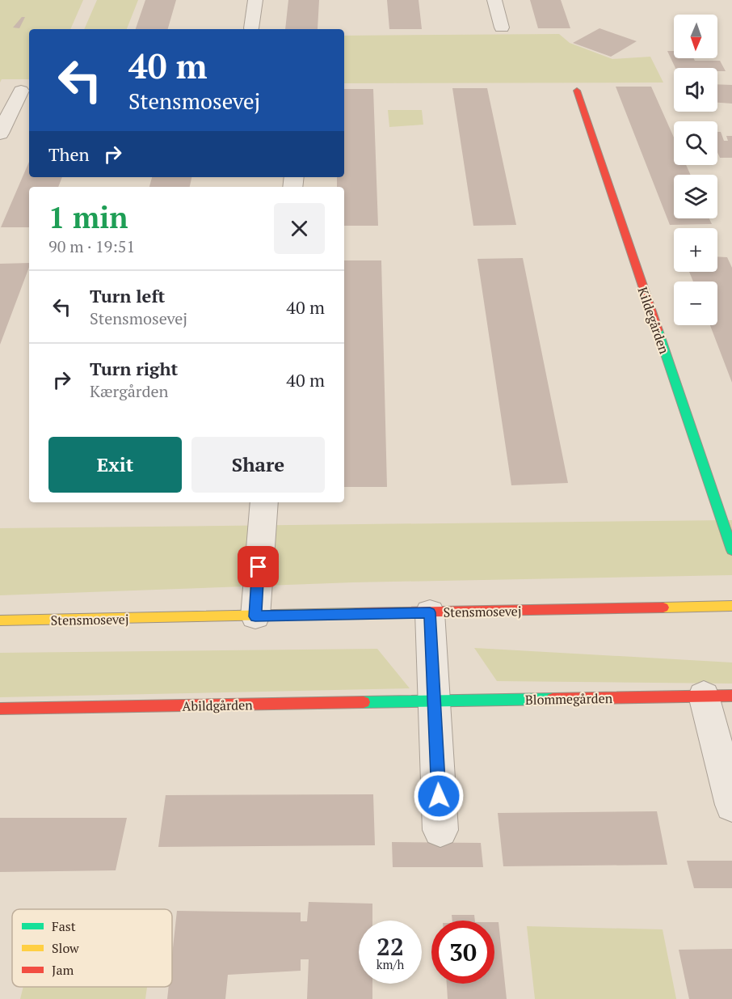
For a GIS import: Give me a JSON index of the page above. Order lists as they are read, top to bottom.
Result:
{
  "streets": {
    "street": [
      "Kildegården",
      "Stensmosevej",
      "Blommegården",
      "Abildgården"
    ]
  },
  "crossings": [
    ["Blommegården", "Abildgården"]
  ],
  "legend": ["Fast", "Slow", "Jam"],
  "north": "bottom",
  "page": {
    "map_buttons": ["+", "−"],
    "turn": ["40 m", "Stensmosevej"],
    "then": "Then",
    "heading": ["1 min", "90 m · 19:51"],
    "list": [
      {
        "name": "Turn left",
        "note": "Stensmosevej",
        "value": "40 m"
      },
      {
        "name": "Turn right",
        "note": "Kærgården",
        "value": "40 m"
      }
    ],
    "buttons": ["Exit", "Share"],
    "speed": "22 km/h",
    "limit": "30"
  }
}
